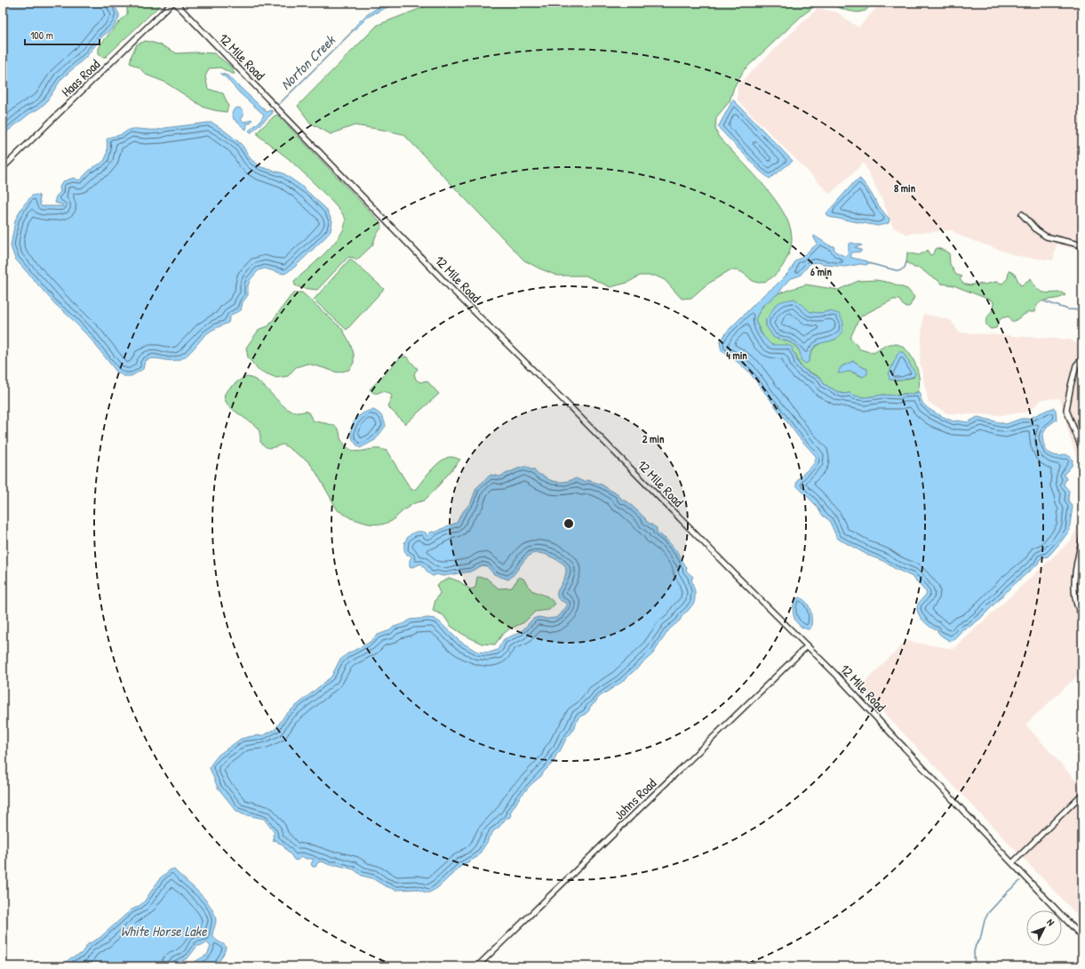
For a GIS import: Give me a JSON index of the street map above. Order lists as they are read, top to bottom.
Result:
{
  "streets": {
    "street": ["12 Mile Road", "Haas Road", "Johns Road"]
  },
  "crossings": [
    ["12 Mile Road", "Haas Road"],
    ["12 Mile Road", "Johns Road"]
  ],
  "water": ["Norton Creek", "White Horse Lake"],
  "scale_bar": "100 m",
  "north": "top right",
  "rings": [
    "8 min",
    "6 min",
    "4 min",
    "2 min"
  ]
}
